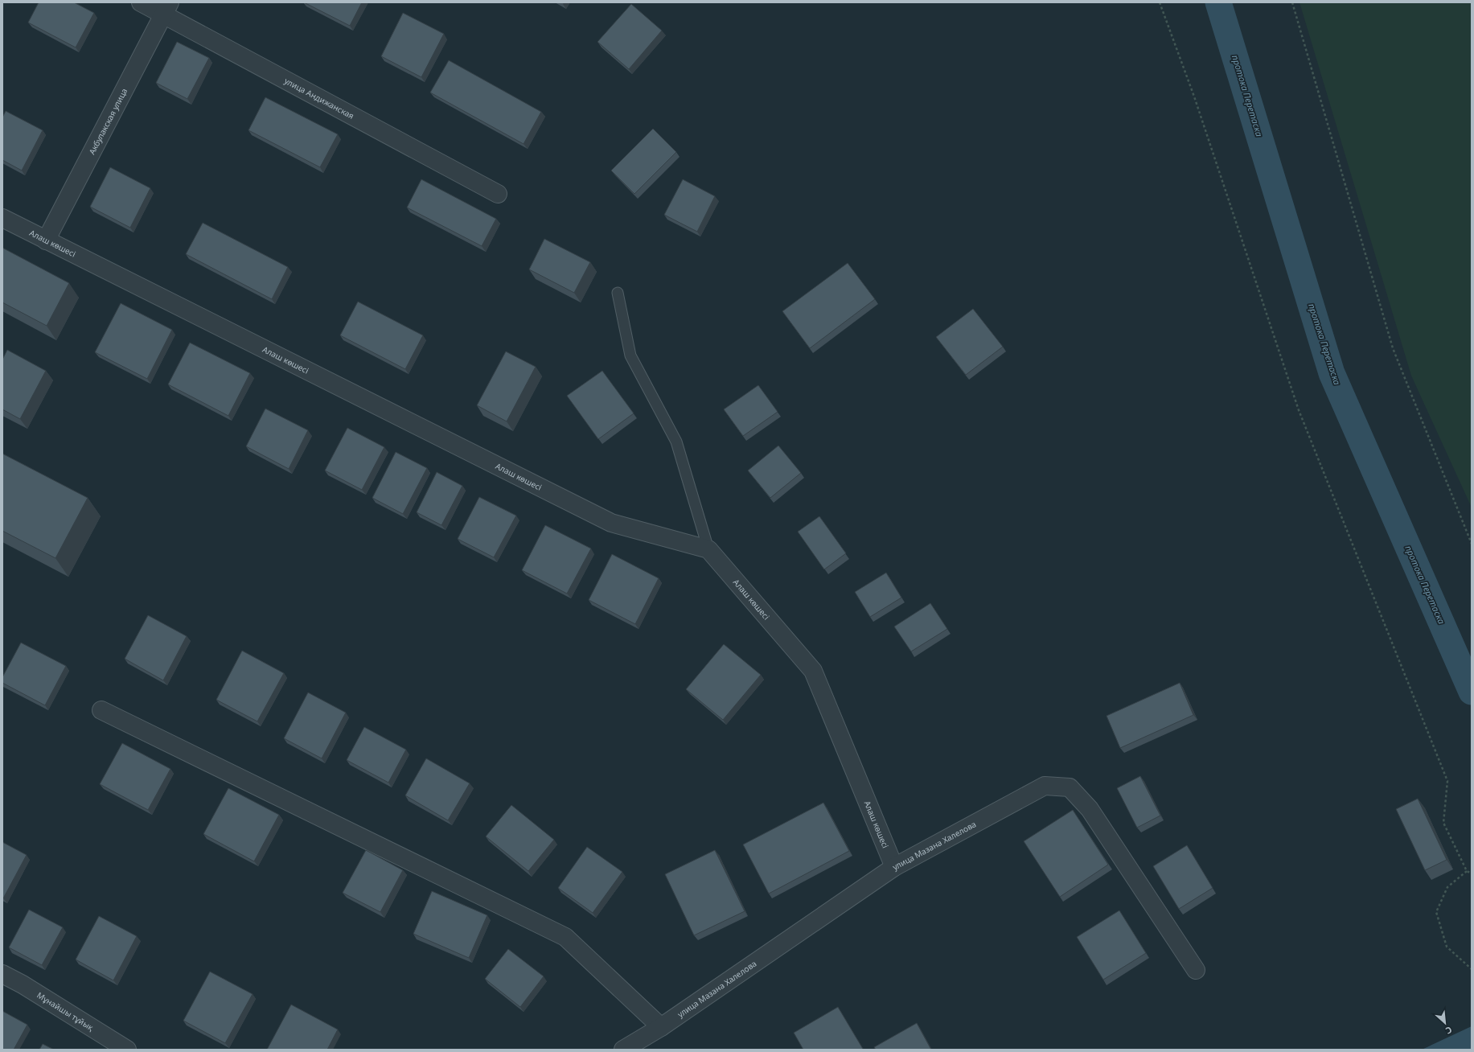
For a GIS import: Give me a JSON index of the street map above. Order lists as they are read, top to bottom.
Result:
{
  "streets": {
    "street": [
      "улица Андижанская",
      "Акбулакская улица",
      "Алаш көшесі",
      "улица Мазана Халелова",
      "Мұнайшы тұйық"
    ]
  },
  "crossings": [
    ["улица Андижанская", "Акбулакская улица"],
    ["Акбулакская улица", "Алаш көшесі"],
    ["Алаш көшесі", "улица Мазана Халелова"]
  ],
  "water": ["протока Перетаска"],
  "north": "bottom right"
}
